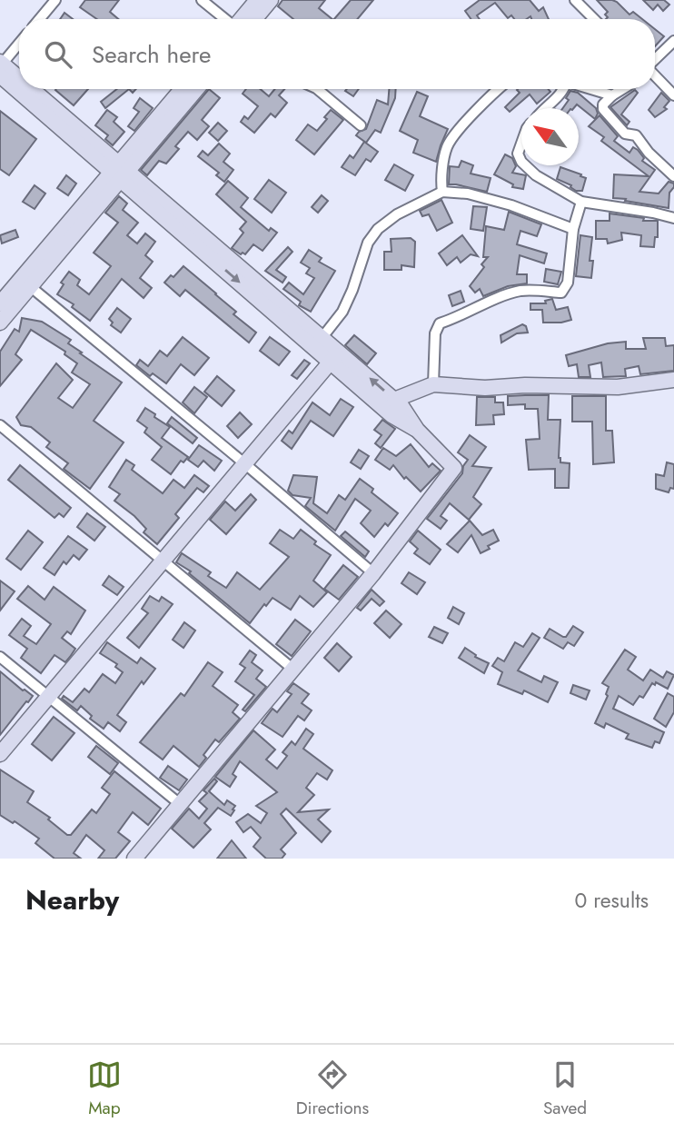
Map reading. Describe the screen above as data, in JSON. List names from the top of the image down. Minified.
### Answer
{"north":"top left","page":{"search":"Search here","heading":["Nearby","0 results"],"nav":["Map","Directions","Saved"]}}
